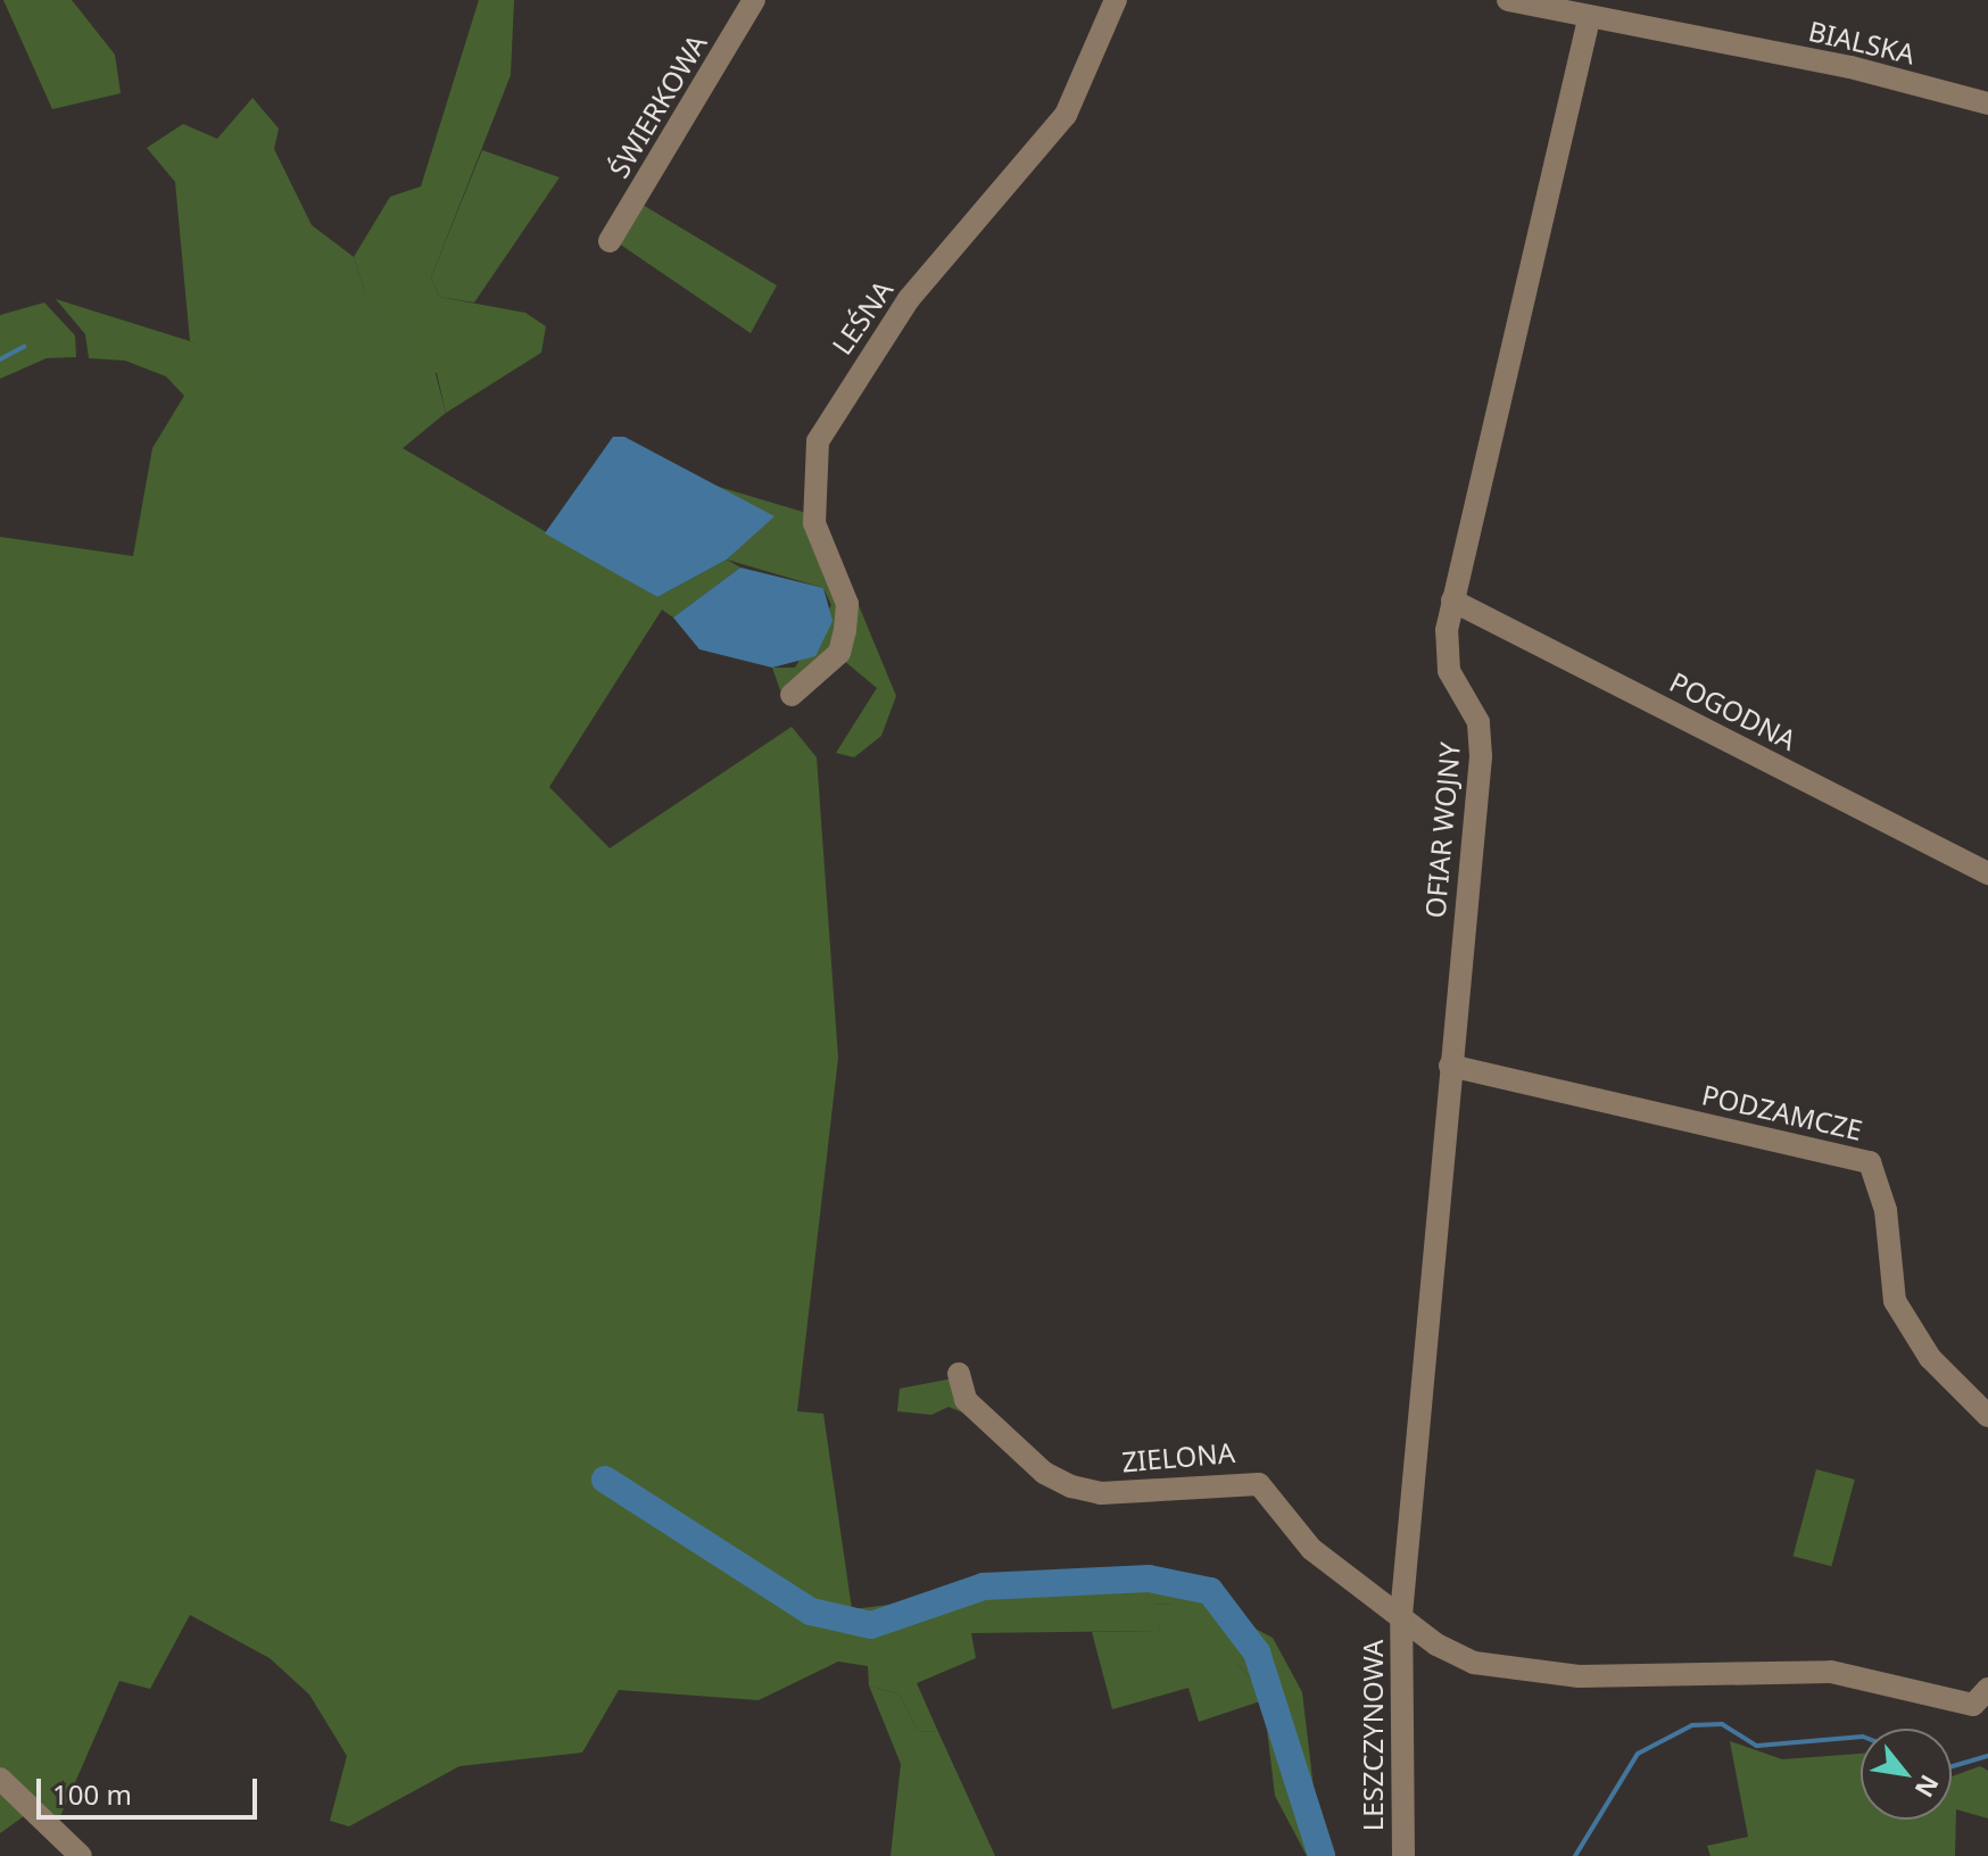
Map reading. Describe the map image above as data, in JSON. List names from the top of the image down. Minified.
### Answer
{"streets":{"street":["BIALSKA","ŚWIERKOWA","LEŚNA","POGODNA","OFIAR WOJNY","PODZAMCZE","ZIELONA","LESZCZYNOWA"]},"crossings":[["BIALSKA","OFIAR WOJNY"],["POGODNA","OFIAR WOJNY"],["OFIAR WOJNY","PODZAMCZE"],["OFIAR WOJNY","ZIELONA"],["OFIAR WOJNY","LESZCZYNOWA"],["ZIELONA","LESZCZYNOWA"]],"scale_bar":"100 m","north":"bottom right"}
